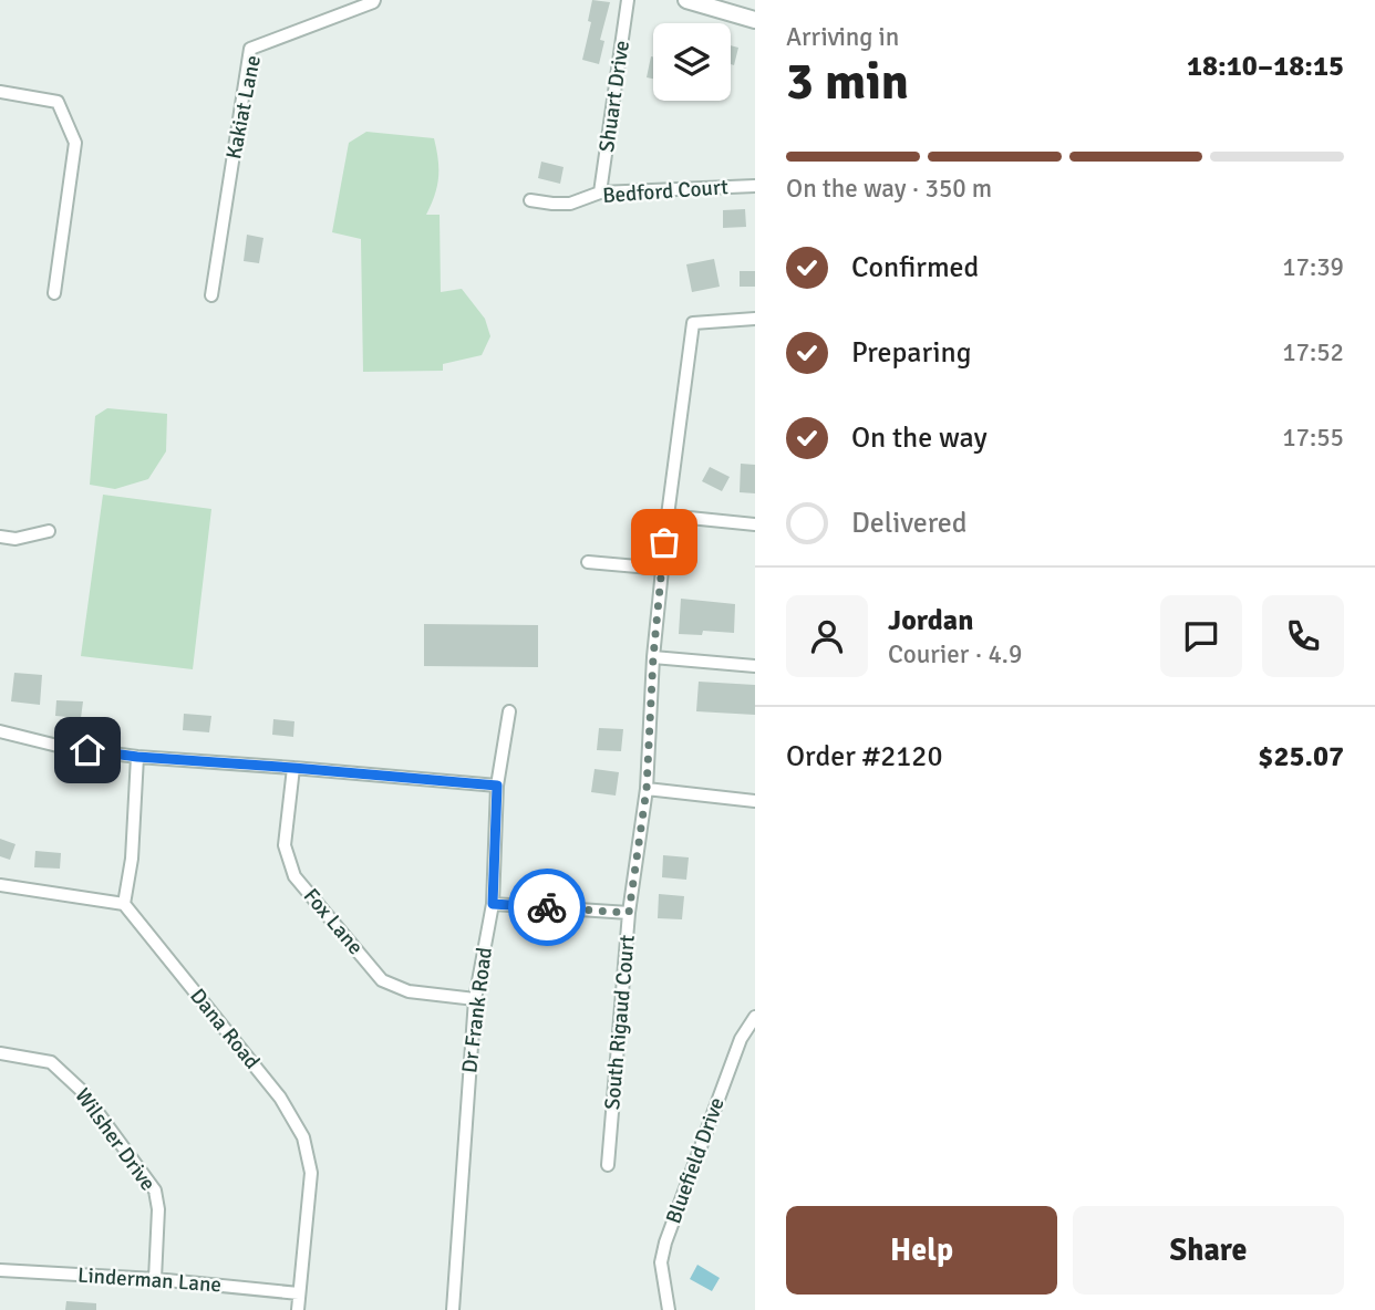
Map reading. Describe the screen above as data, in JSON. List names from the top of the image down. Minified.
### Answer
{"streets":{"street":["Shuart Drive","Kakiat Lane","Bedford Court","Fox Lane","Dr Frank Road","South Rigaud Court","Dana Road","Wilsher Drive","Bluefield Drive","Linderman Lane"]},"crossings":[["Shuart Drive","Bedford Court"],["Fox Lane","Dr Frank Road"],["Dana Road","Linderman Lane"],["Wilsher Drive","Linderman Lane"]],"page":{"heading":["3 min","Arriving in","18:10–18:15"],"panel":["Jordan","Courier · 4.9","Order #2120","$25.07"],"bar":"On the way · 350 m","list":[["Confirmed","17:39"],["Preparing","17:52"],["On the way","17:55"],"Delivered"],"buttons":["Help","Share"]}}
